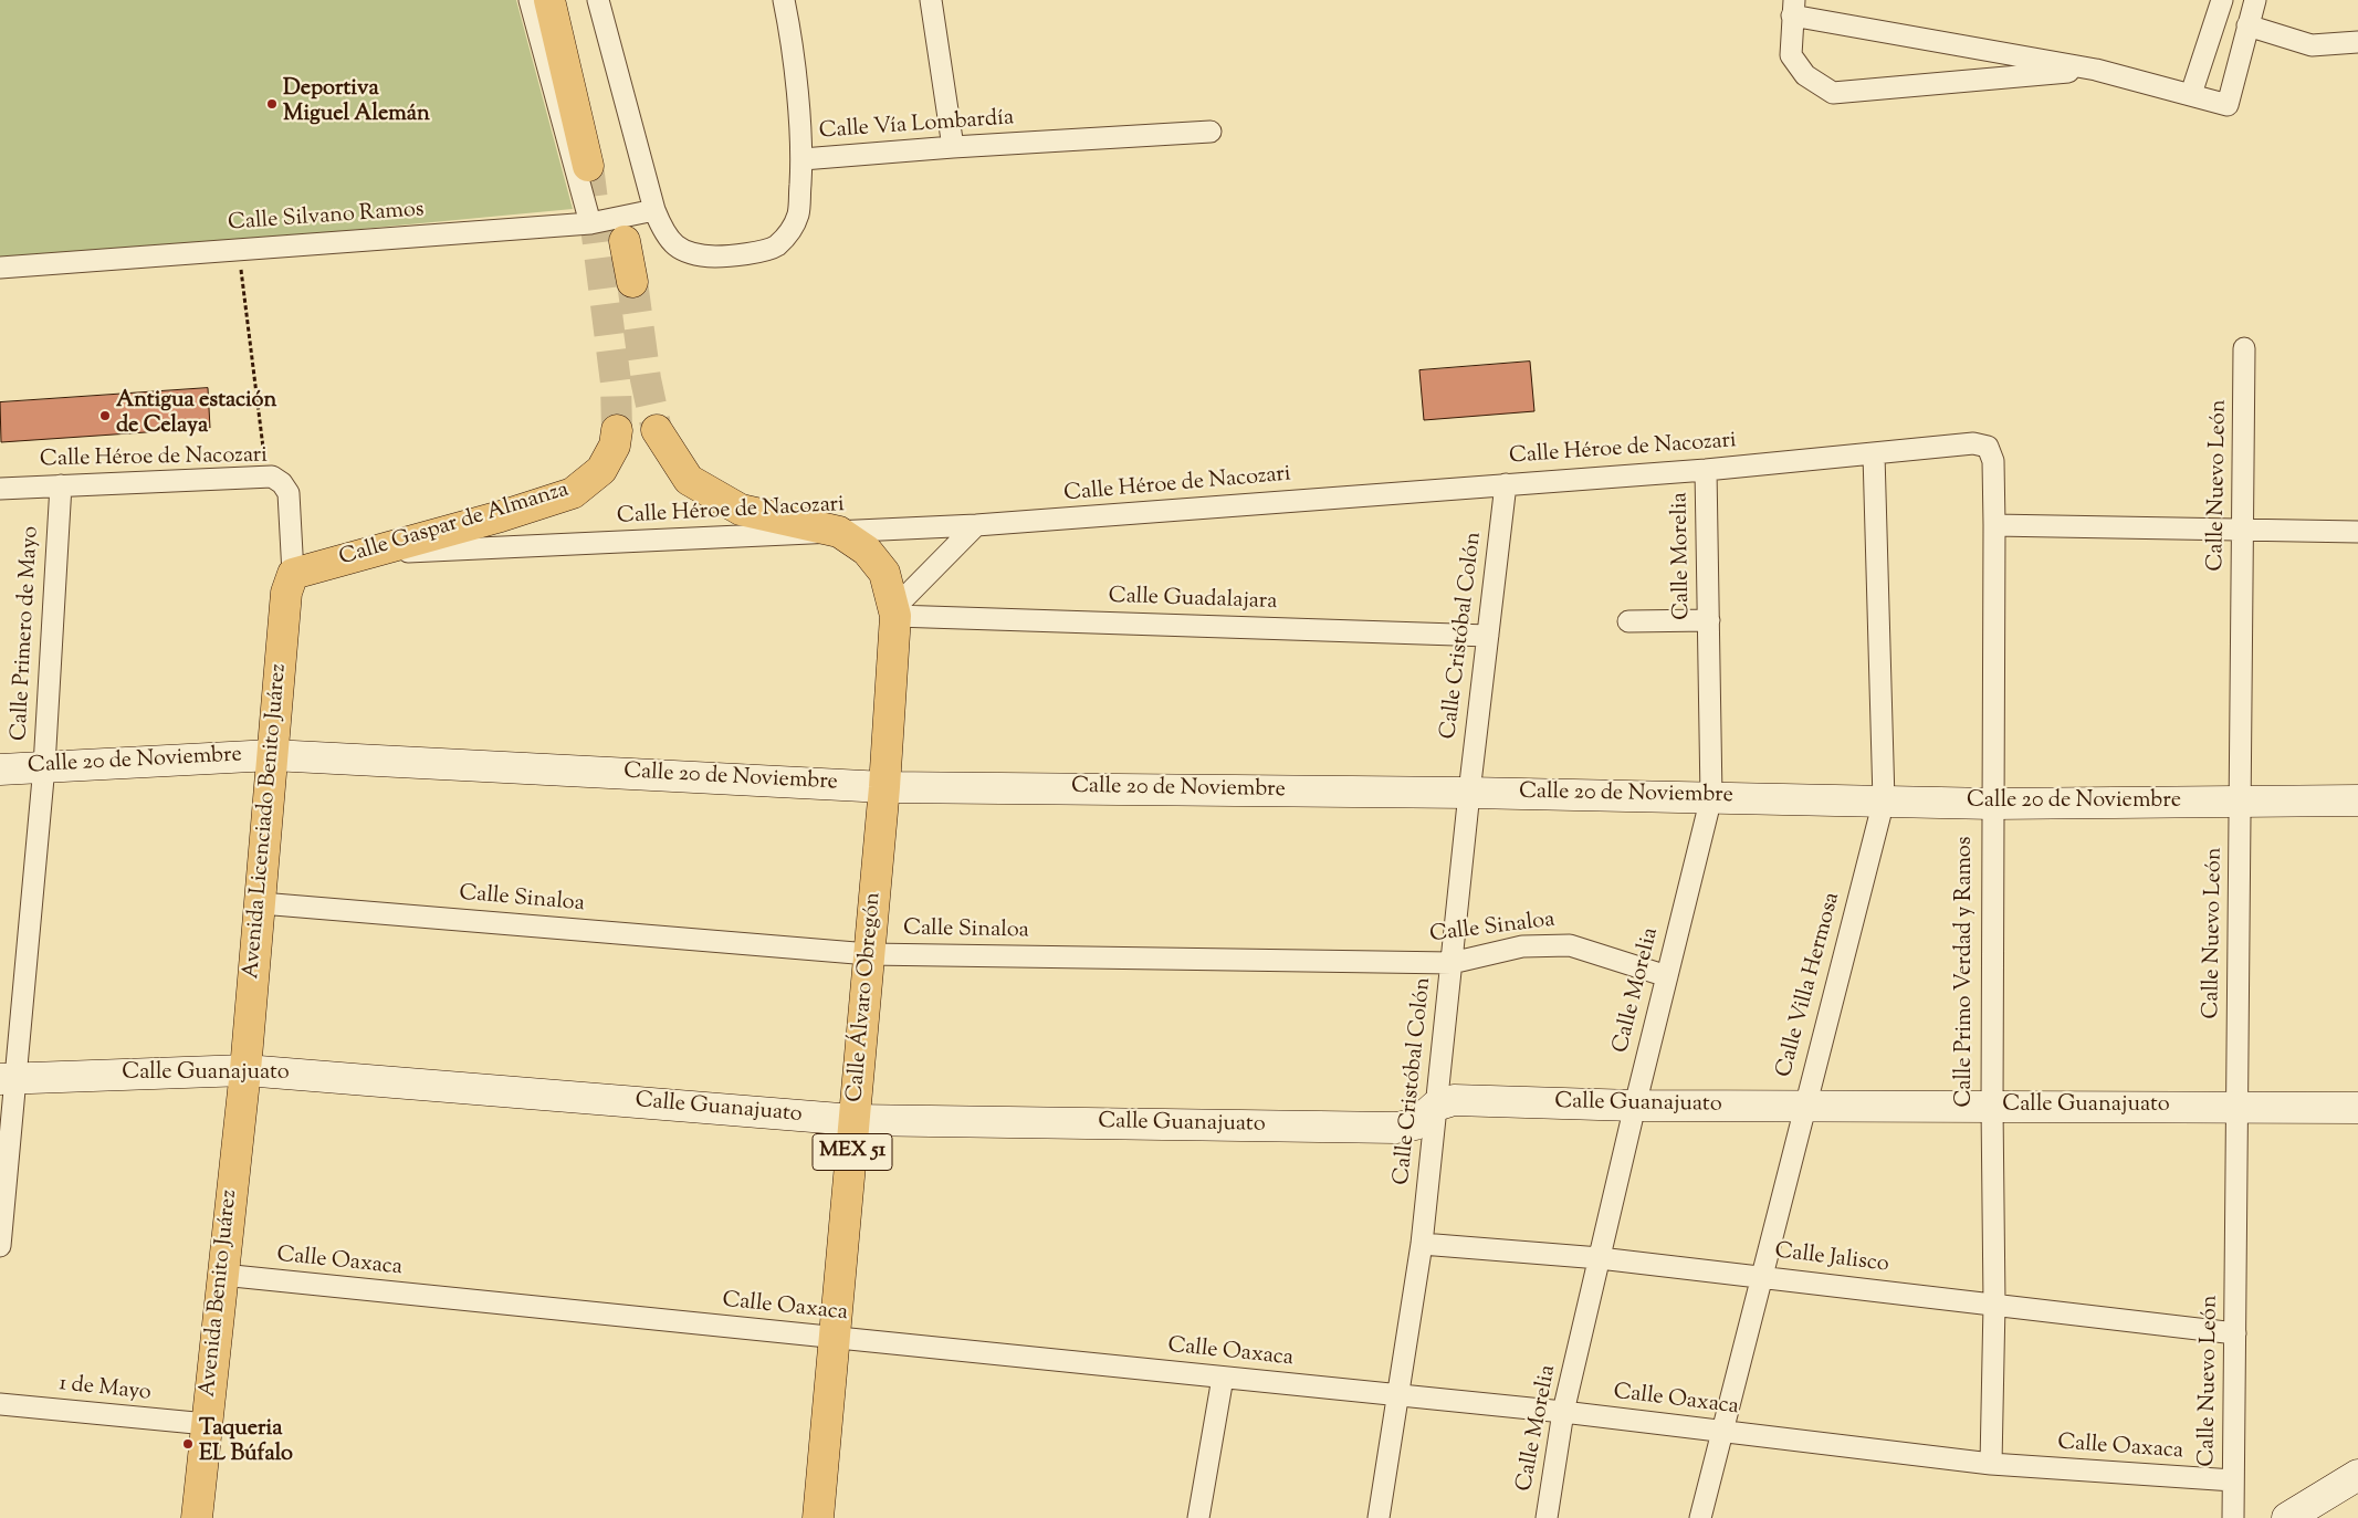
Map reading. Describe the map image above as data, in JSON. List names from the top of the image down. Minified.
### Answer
{"streets":{"main road":["Calle Gaspar de Almanza","Avenida Licenciado Benito Juárez","Calle Álvaro Obregón","MEX 51","Avenida Benito Juárez"],"street":["Calle Vía Lombardía","Calle Silvano Ramos","Calle Héroe de Nacozari","Calle Nuevo León","Calle Morelia","Calle Guadalajara","Calle Primero de Mayo","Calle Cristóbal Colón","Calle 20 de Noviembre","Calle Sinaloa","Calle Primo Verdad y Ramos","Calle Villa Hermosa","Calle Guanajuato","Calle Jalisco","Calle Oaxaca","1 de Mayo"]},"crossings":[["Calle Vía Lombardía","Calle Silvano Ramos"],["Calle Héroe de Nacozari","Calle Gaspar de Almanza"],["Calle Héroe de Nacozari","Calle Morelia"],["Calle Héroe de Nacozari","Calle Primero de Mayo"],["Calle Héroe de Nacozari","Calle Cristóbal Colón"],["Calle Héroe de Nacozari","Avenida Licenciado Benito Juárez"],["Calle Héroe de Nacozari","Calle Primo Verdad y Ramos"],["Calle Héroe de Nacozari","Calle Villa Hermosa"],["Calle Héroe de Nacozari","Calle Álvaro Obregón"],["Calle Nuevo León","Calle 20 de Noviembre"],["Calle Nuevo León","Calle Guanajuato"],["Calle Nuevo León","Calle Jalisco"],["Calle Nuevo León","Calle Oaxaca"],["Calle Gaspar de Almanza","Avenida Licenciado Benito Juárez"],["Calle Morelia","Calle 20 de Noviembre"],["Calle Morelia","Calle Sinaloa"],["Calle Morelia","Calle Guanajuato"],["Calle Morelia","Calle Jalisco"],["Calle Morelia","Calle Oaxaca"],["Calle Guadalajara","Calle Cristóbal Colón"],["Calle Guadalajara","Calle Álvaro Obregón"],["Calle Primero de Mayo","Calle 20 de Noviembre"],["Calle Primero de Mayo","Calle Guanajuato"],["Calle Cristóbal Colón","Calle 20 de Noviembre"],["Calle Cristóbal Colón","Calle Sinaloa"],["Calle Cristóbal Colón","Calle Guanajuato"],["Calle Cristóbal Colón","Calle Jalisco"],["Calle Cristóbal Colón","Calle Oaxaca"],["Calle 20 de Noviembre","Avenida Licenciado Benito Juárez"],["Calle 20 de Noviembre","Calle Primo Verdad y Ramos"],["Calle 20 de Noviembre","Calle Villa Hermosa"],["Calle 20 de Noviembre","Calle Álvaro Obregón"],["Avenida Licenciado Benito Juárez","Calle Sinaloa"],["Avenida Licenciado Benito Juárez","Calle Guanajuato"],["Avenida Licenciado Benito Juárez","Avenida Benito Juárez"],["Calle Sinaloa","Calle Álvaro Obregón"],["Calle Primo Verdad y Ramos","Calle Guanajuato"],["Calle Primo Verdad y Ramos","Calle Jalisco"],["Calle Primo Verdad y Ramos","Calle Oaxaca"],["Calle Villa Hermosa","Calle Guanajuato"],["Calle Villa Hermosa","Calle Jalisco"],["Calle Villa Hermosa","Calle Oaxaca"],["Calle Álvaro Obregón","Calle Guanajuato"],["Calle Álvaro Obregón","Calle Oaxaca"],["Calle Guanajuato","Avenida Benito Juárez"],["Calle Oaxaca","Avenida Benito Juárez"],["Avenida Benito Juárez","1 de Mayo"]],"places":["Deportiva Miguel Alemán","Antigua estación de Celaya","Taqueria EL Búfalo"]}
